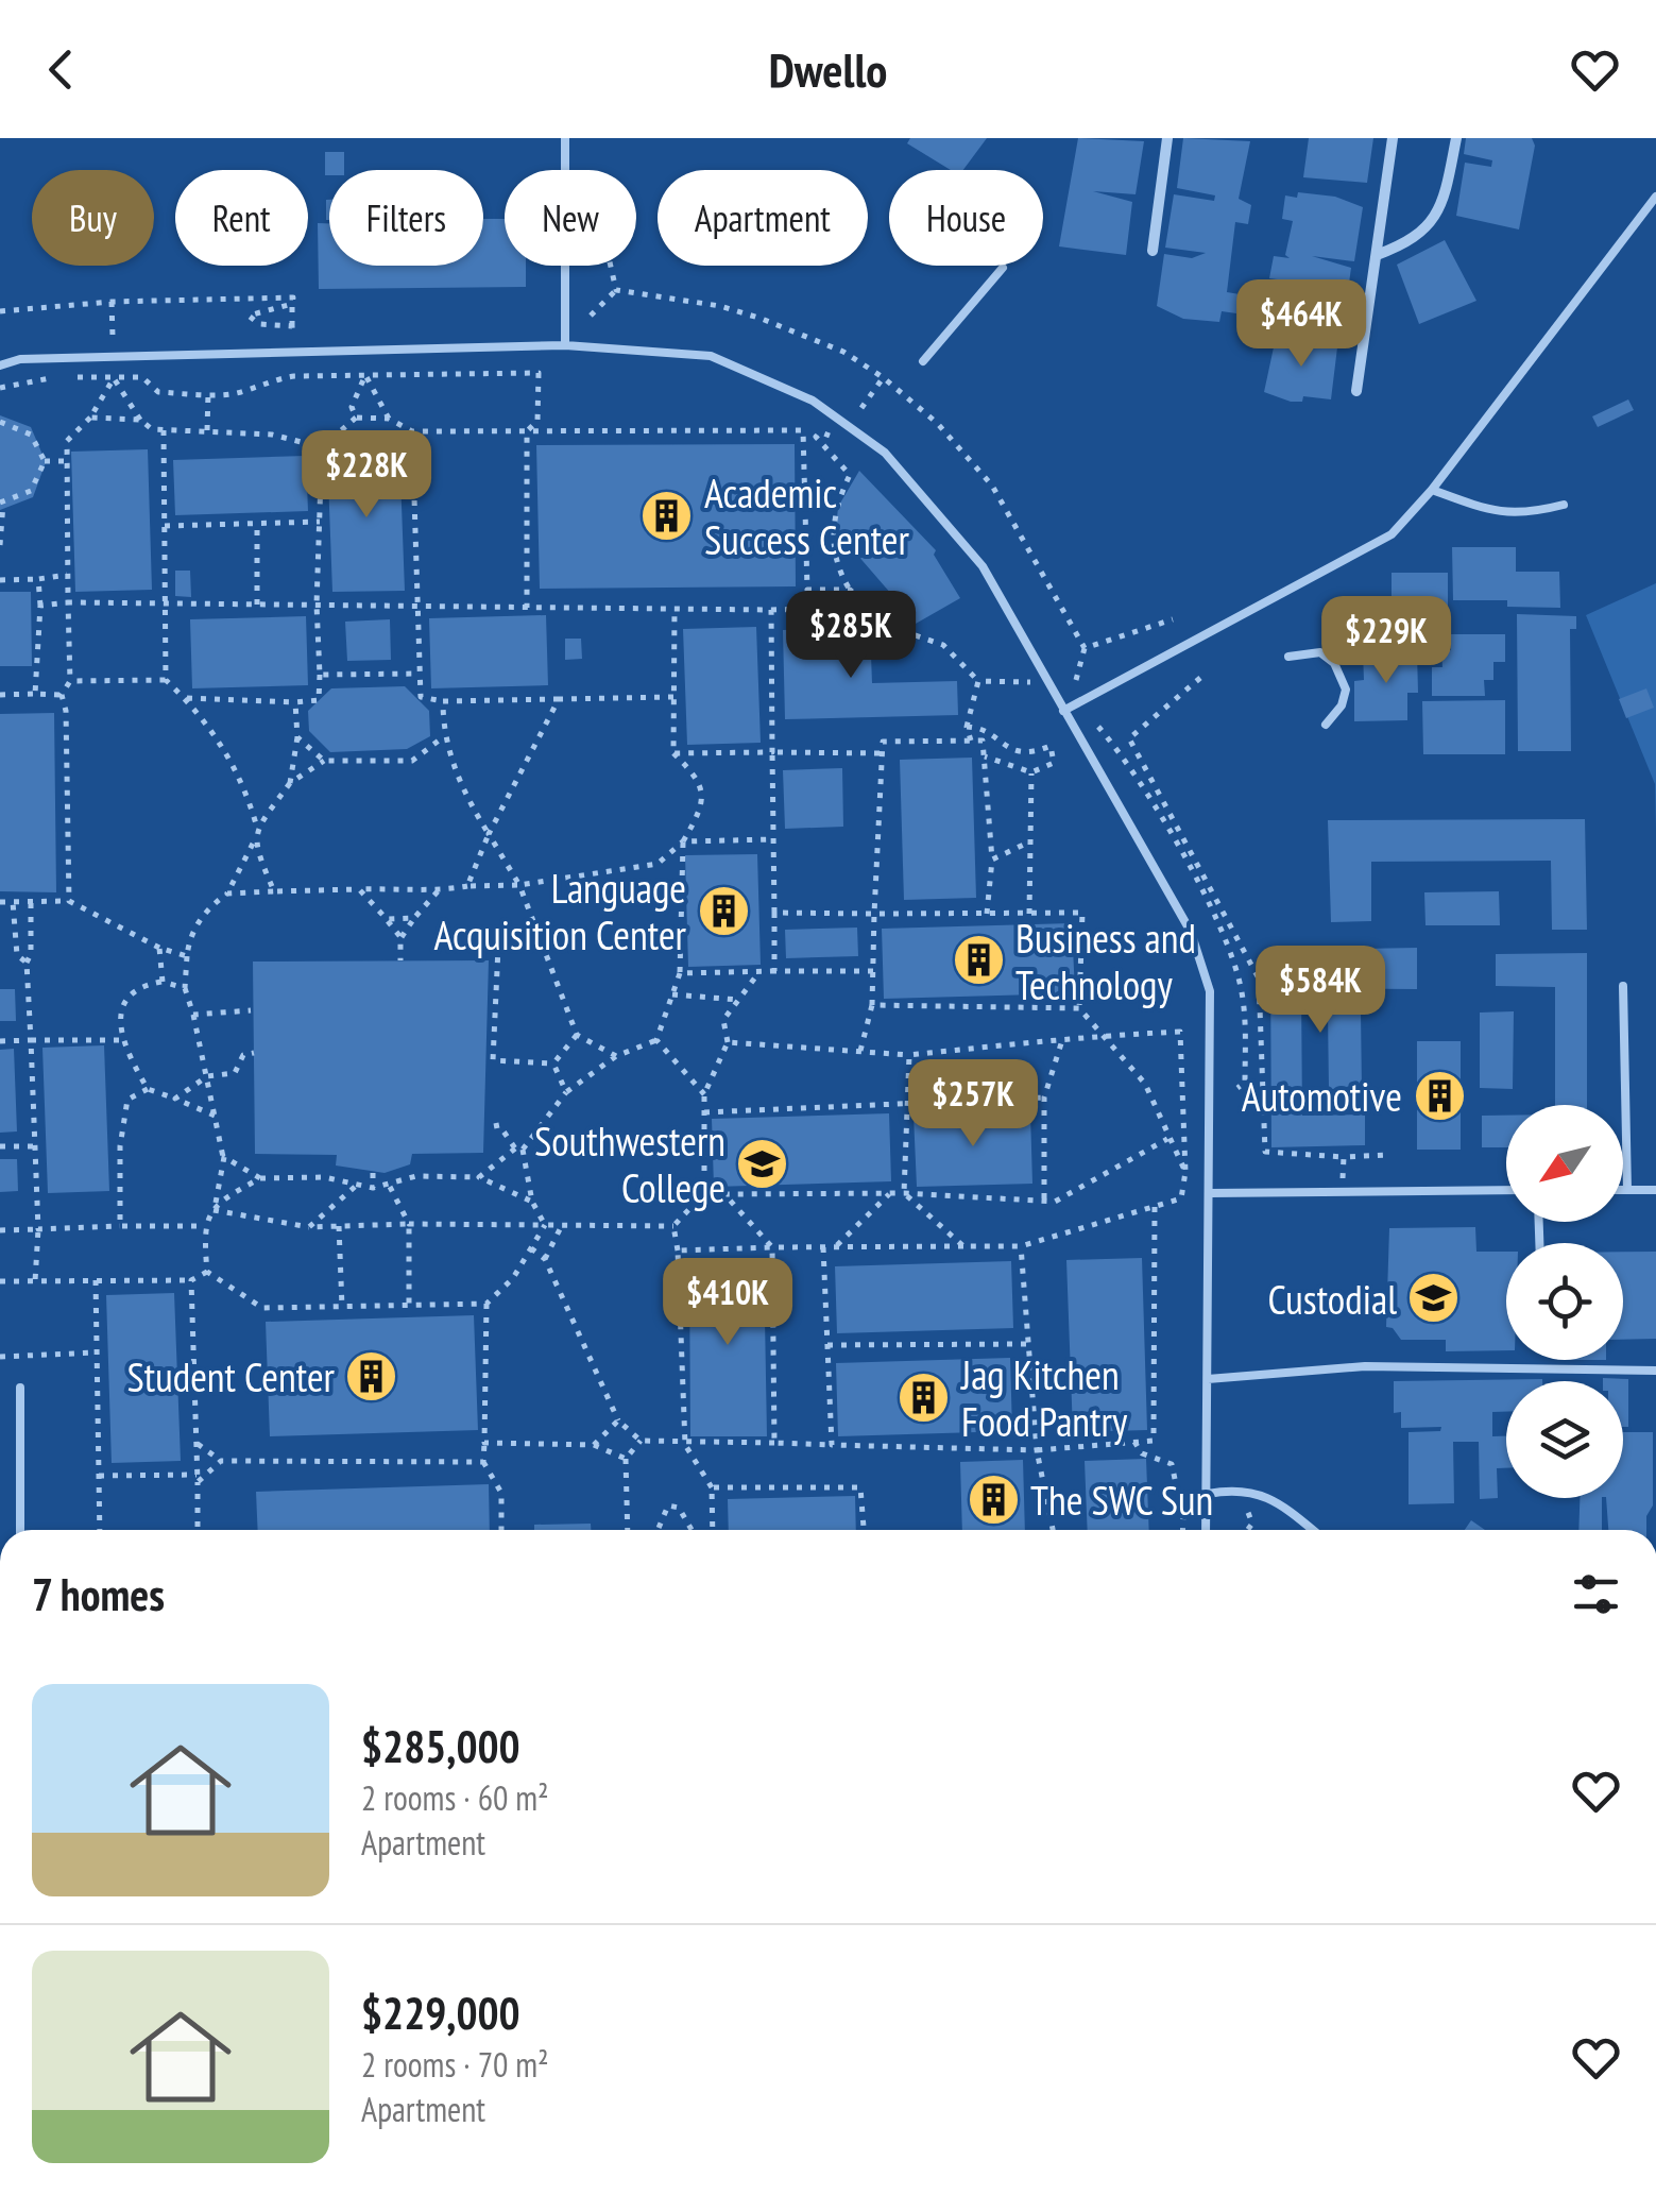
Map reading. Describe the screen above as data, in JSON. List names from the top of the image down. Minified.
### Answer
{"places":{"building":["Academic Success Center","Language Acquisition Center","Business and Technology","Automotive","Student Center","Jag Kitchen Food Pantry","The SWC Sun"],"school or university":["Southwestern College","Custodial"]},"north":"bottom left","page":{"header":"Dwello","chip":["Buy","Rent","Filters","New","Apartment","House"],"price":["$464K","$228K","$285K","$229K","$584K","$257K","$410K"],"heading":"7 homes","list":[{"name":"$285,000","note":"2 rooms · 60 m² · Apartment"},{"name":"$229,000","note":"2 rooms · 70 m² · Apartment"}]}}
